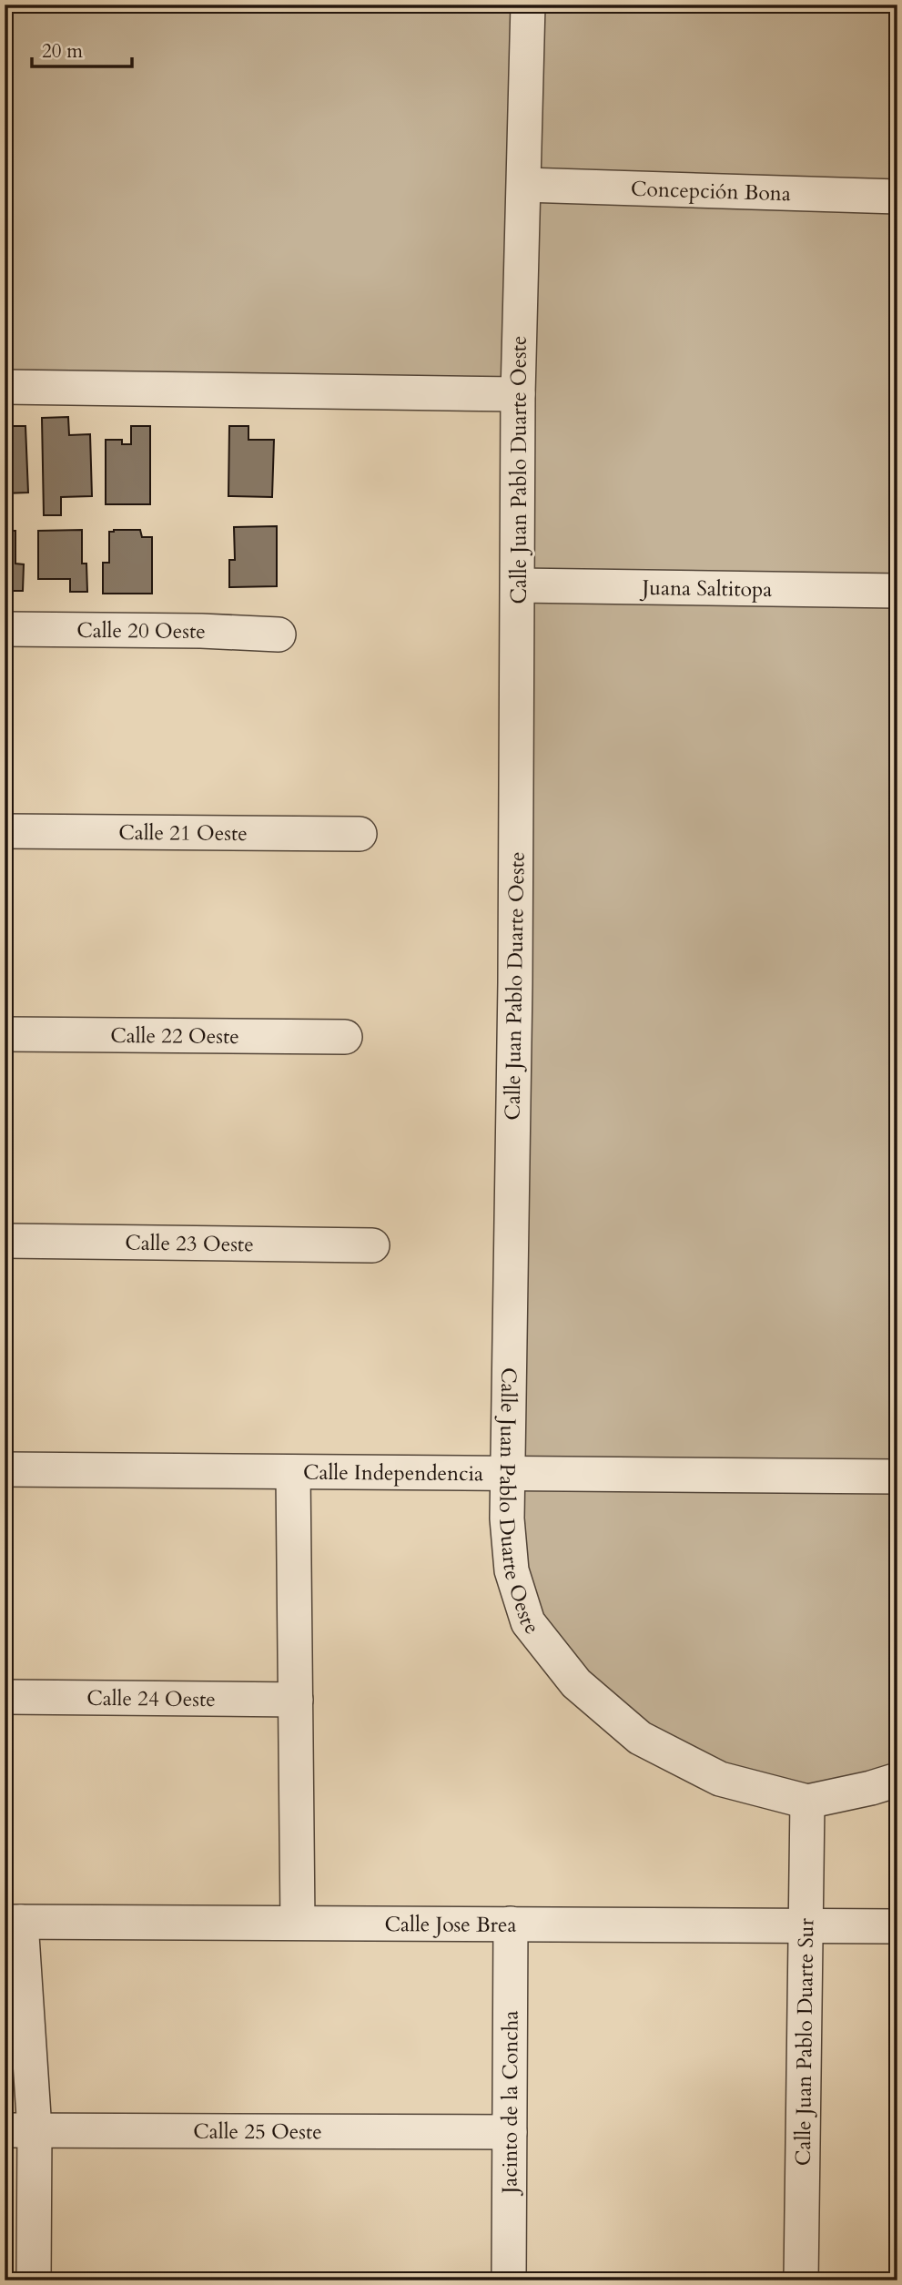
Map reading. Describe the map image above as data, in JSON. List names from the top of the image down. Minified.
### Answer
{"streets":{"street":["Concepción Bona","Calle Juan Pablo Duarte Oeste","Juana Saltitopa","Calle 20 Oeste","Calle 21 Oeste","Calle 22 Oeste","Calle 23 Oeste","Calle Independencia","Calle 24 Oeste","Calle Jose Brea","Calle Juan Pablo Duarte Sur","Jacinto de la Concha","Calle 25 Oeste"]},"crossings":[["Concepción Bona","Calle Juan Pablo Duarte Oeste"],["Calle Juan Pablo Duarte Oeste","Juana Saltitopa"],["Calle Juan Pablo Duarte Oeste","Calle Independencia"],["Calle Juan Pablo Duarte Oeste","Calle Juan Pablo Duarte Sur"],["Calle Jose Brea","Calle Juan Pablo Duarte Sur"],["Calle Jose Brea","Jacinto de la Concha"],["Jacinto de la Concha","Calle 25 Oeste"]],"scale_bar":"20 m"}
